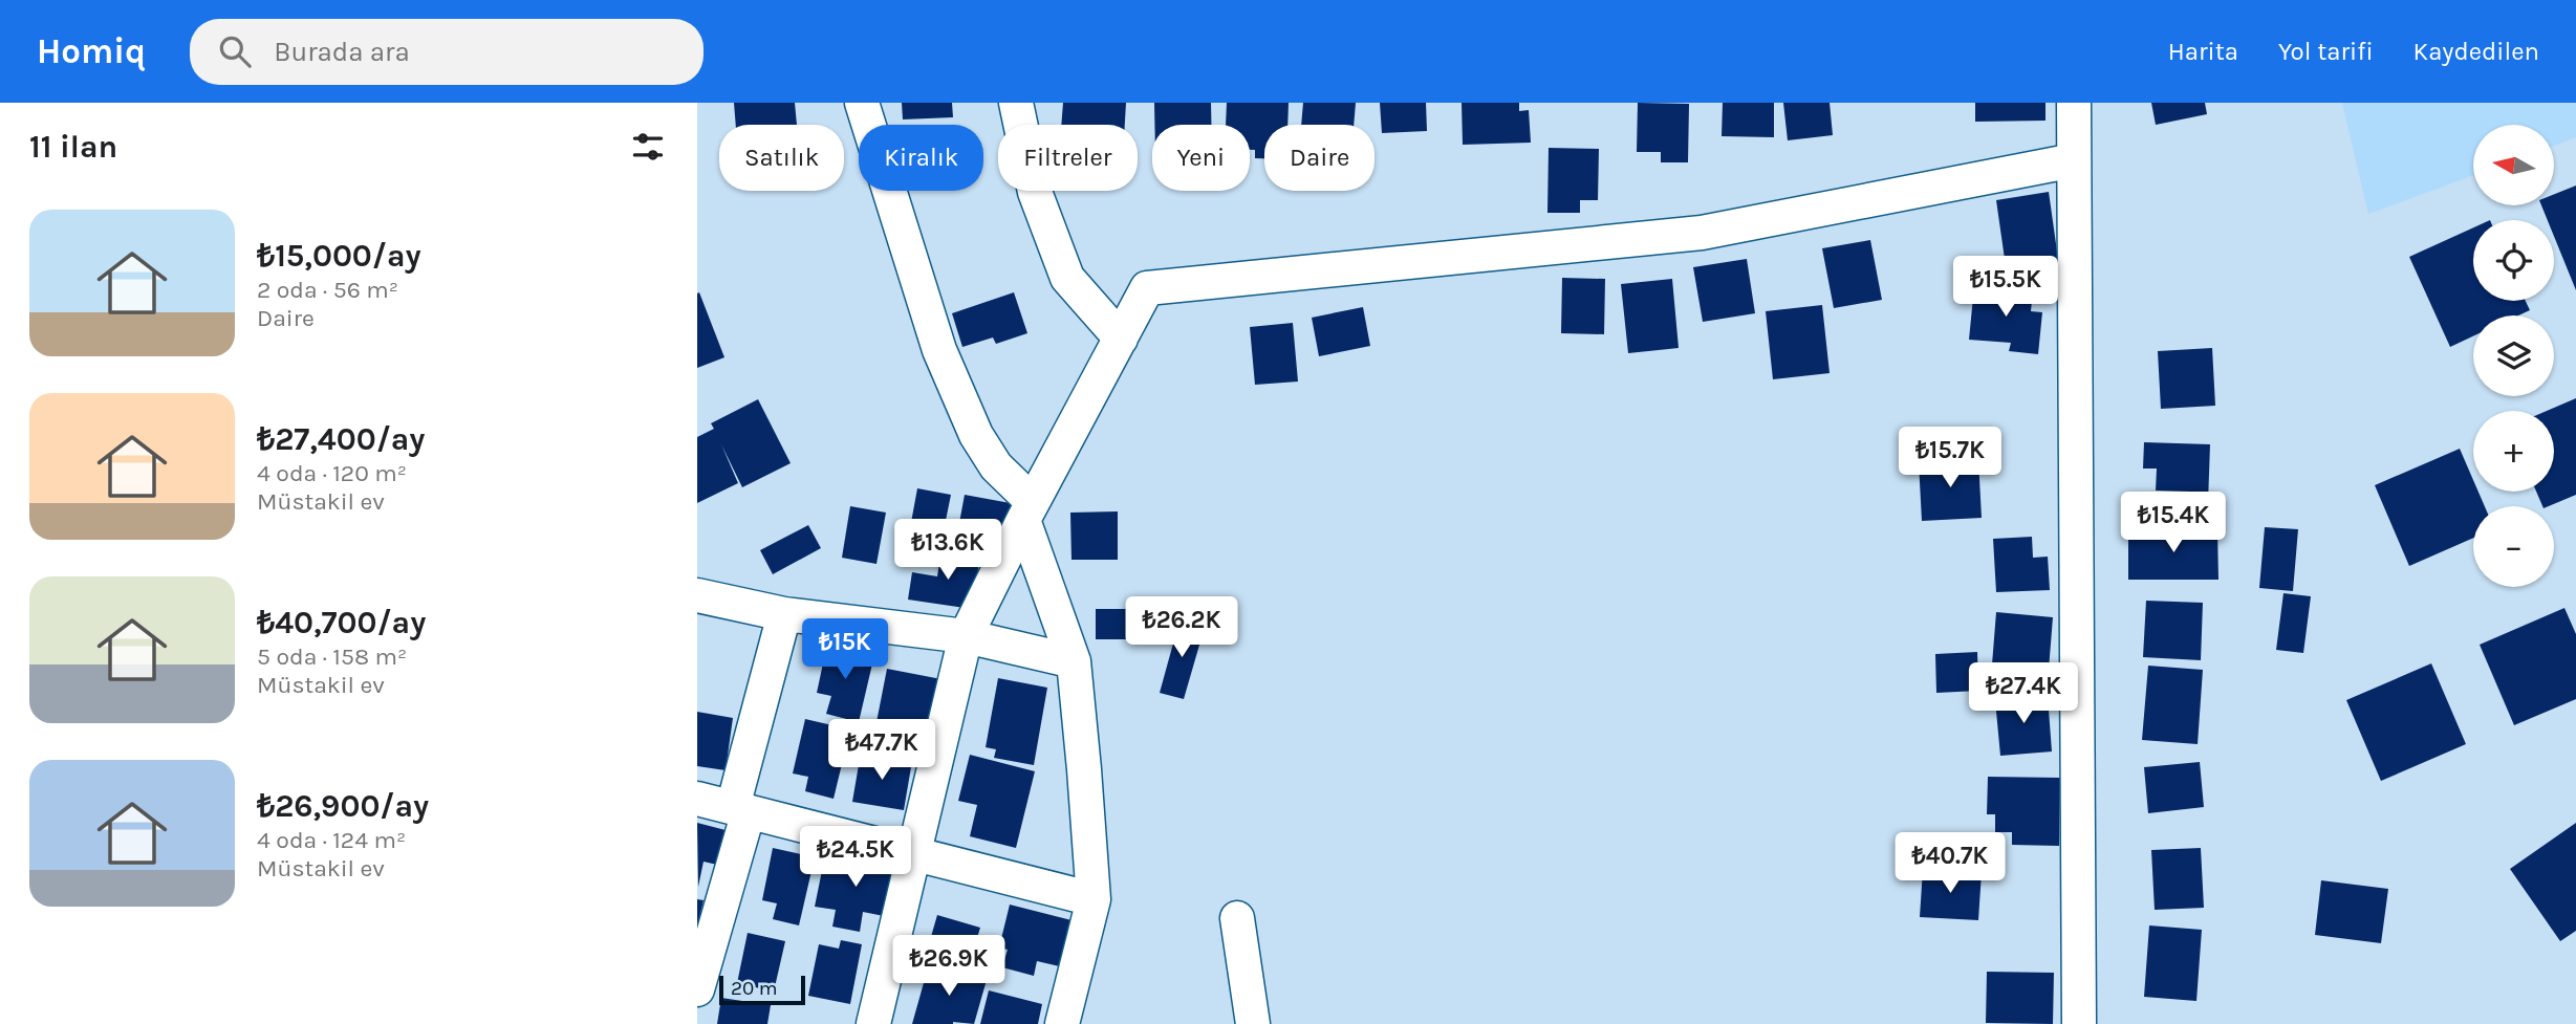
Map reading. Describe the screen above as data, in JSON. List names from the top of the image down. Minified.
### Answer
{"scale_bar":"20 m","north":"left","page":{"header":"Homiq","search":"Burada ara","nav":["Harita","Yol tarifi","Kaydedilen"],"heading":"11 ilan","map_buttons":["+","−"],"chip":["Satılık","Kiralık","Filtreler","Yeni","Daire"],"list":[{"name":"₺15,000/ay","note":"2 oda · 56 m² · Daire"},{"name":"₺27,400/ay","note":"4 oda · 120 m² · Müstakil ev"},{"name":"₺40,700/ay","note":"5 oda · 158 m² · Müstakil ev"},{"name":"₺26,900/ay","note":"4 oda · 124 m² · Müstakil ev"}],"price":["₺15.5K","₺15.7K","₺15.4K","₺13.6K","₺26.2K","₺15K","₺27.4K","₺47.7K","₺24.5K","₺40.7K","₺26.9K"],"scale":"20 m"}}
